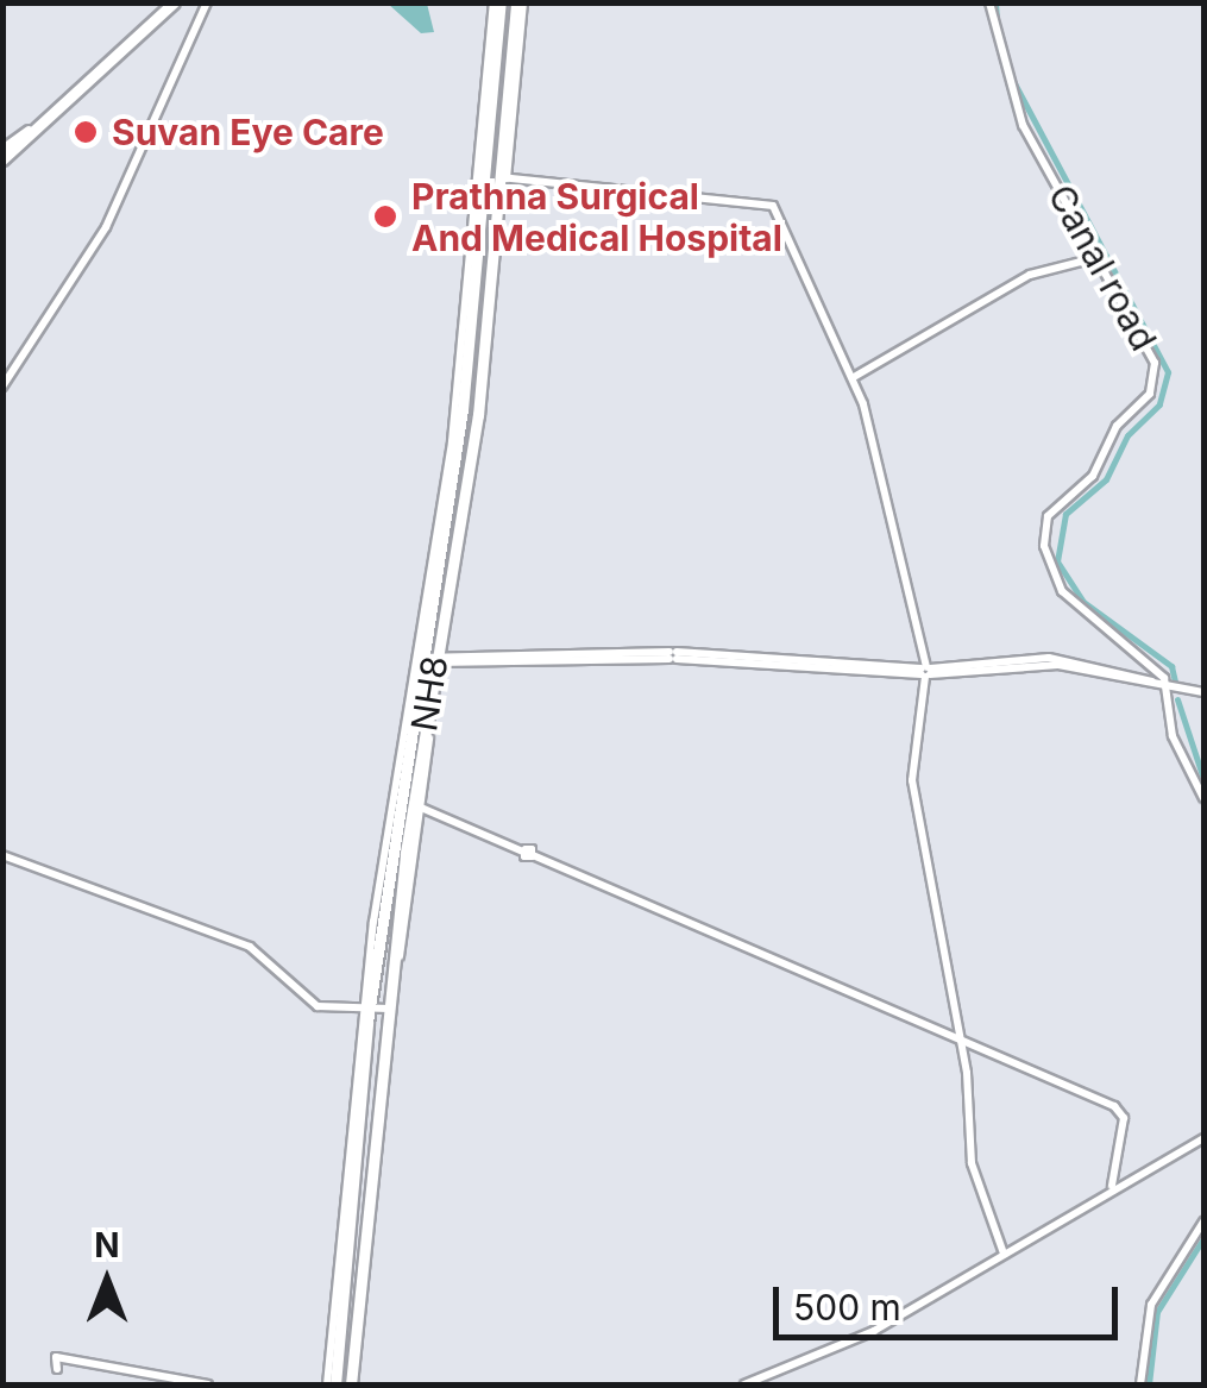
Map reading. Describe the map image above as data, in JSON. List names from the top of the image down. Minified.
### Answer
{"streets":{"main road":["NH8"],"street":["Canal road"]},"places":["Suvan Eye Care","Prathna Surgical And Medical Hospital"],"scale_bar":"500 m","north":"top"}
